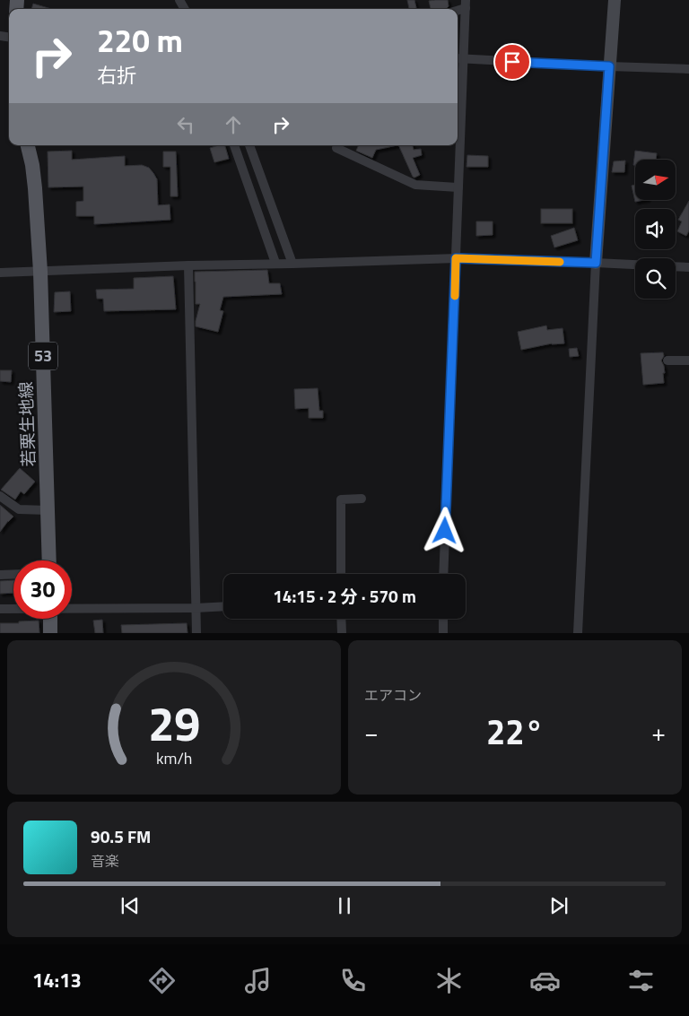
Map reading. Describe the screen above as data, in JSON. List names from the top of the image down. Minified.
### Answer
{"streets":{"main road":["53","若栗生地線"]},"north":"right","page":{"turn":["220 m","右折"],"limit":"30","trip":"14:15 · 2 分 · 570 m","tile":"エアコン","heat":["−","22°","+"],"song":["90.5 FM","音楽"],"tabs":"14:13","gauge":["29","km/h"]}}
